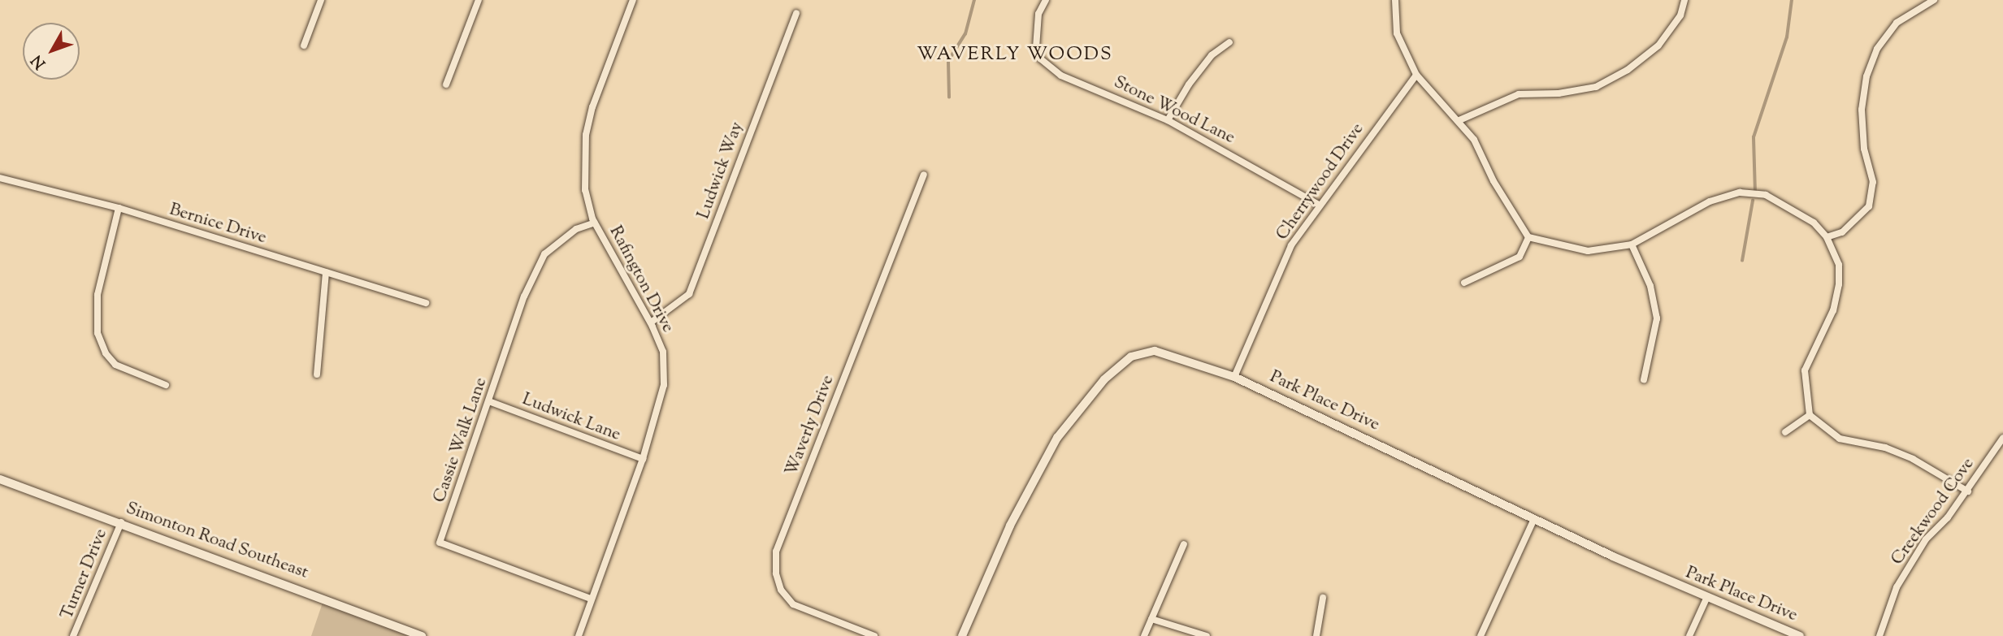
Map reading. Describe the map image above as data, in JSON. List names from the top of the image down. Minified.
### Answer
{"streets":{"street":["Stone Wood Lane","Ludwick Way","Cherrywood Drive","Bernice Drive","Rafington Drive","Park Place Drive","Ludwick Lane","Waverly Drive","Cassie Walk Lane","Creekwood Cove","Simonton Road Southeast","Turner Drive"]},"crossings":[["Stone Wood Lane","Cherrywood Drive"],["Ludwick Way","Rafington Drive"],["Cherrywood Drive","Park Place Drive"],["Rafington Drive","Ludwick Lane"],["Rafington Drive","Cassie Walk Lane"],["Ludwick Lane","Cassie Walk Lane"],["Simonton Road Southeast","Turner Drive"]],"districts":["WAVERLY WOODS"],"north":"bottom left"}
